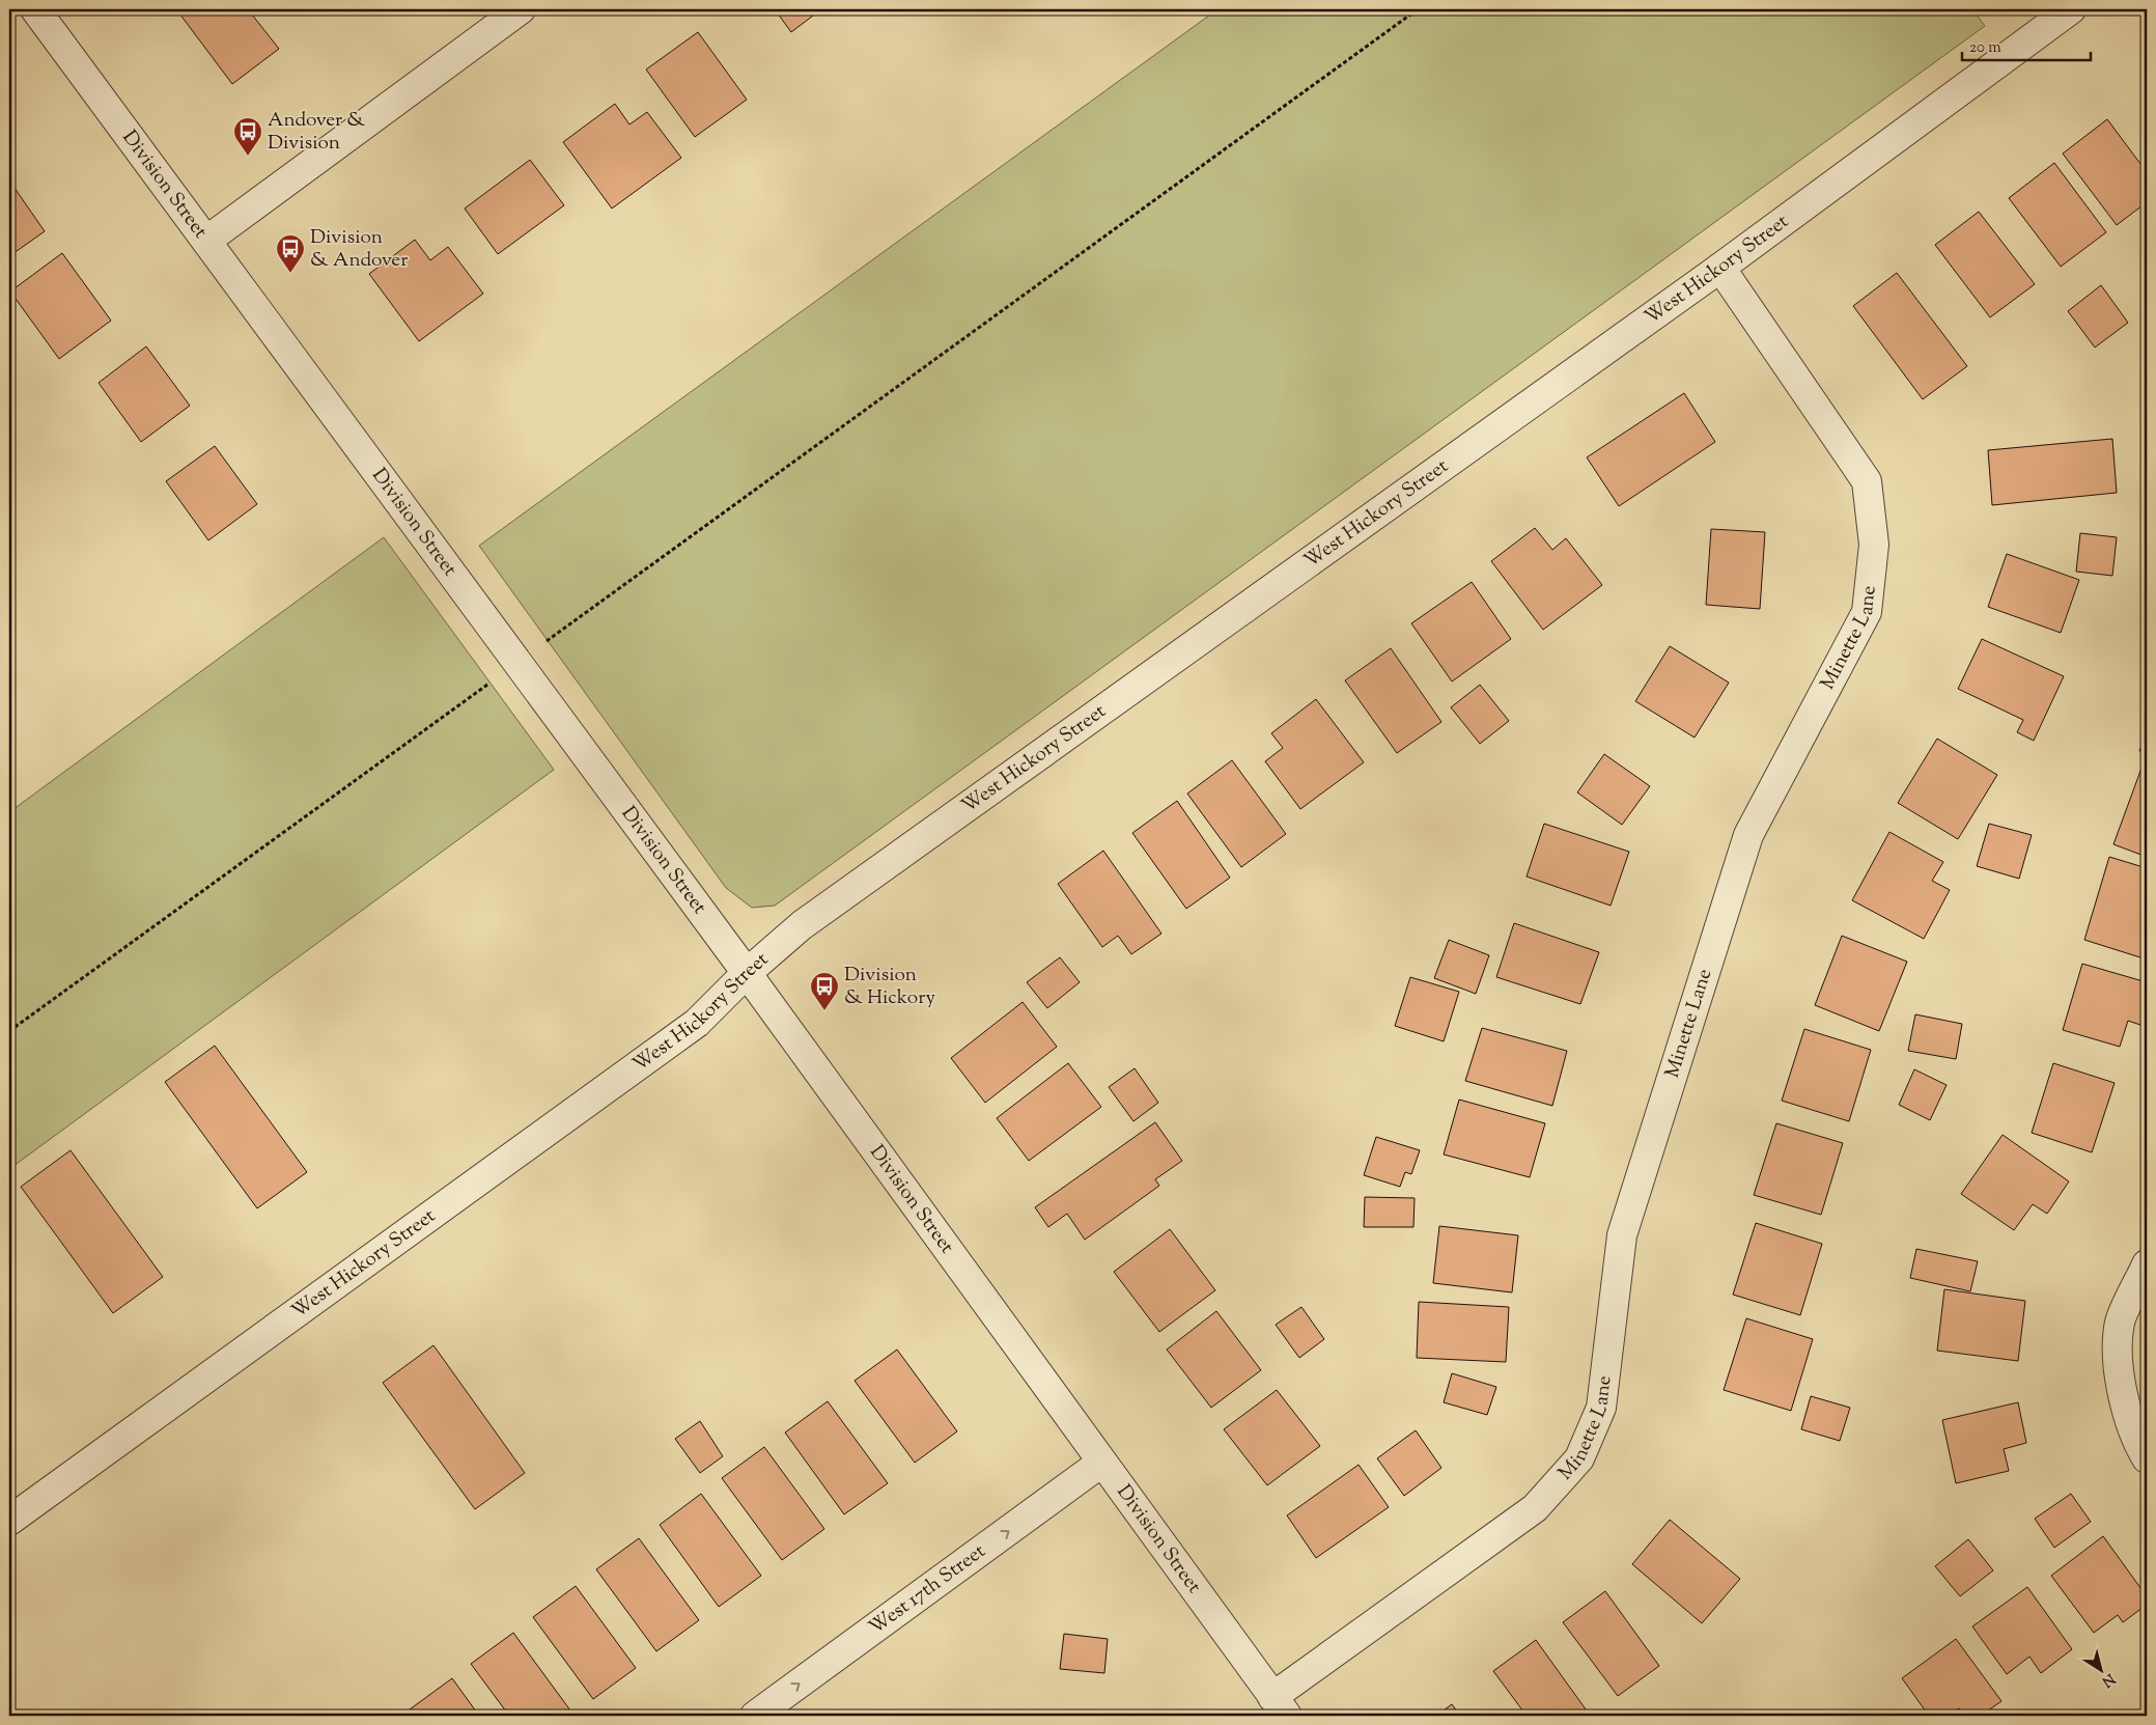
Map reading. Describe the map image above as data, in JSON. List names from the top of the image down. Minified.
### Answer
{"streets":{"street":["Division Street","West Hickory Street","Minette Lane","West 17th Street"]},"crossings":[["Division Street","West Hickory Street"],["Division Street","Minette Lane"],["Division Street","West 17th Street"],["West Hickory Street","Minette Lane"]],"one_way":["West 17th Street"],"places":{"bus stop":["Andover & Division","Division & Andover","Division & Hickory"]},"scale_bar":"20 m","north":"bottom right"}
